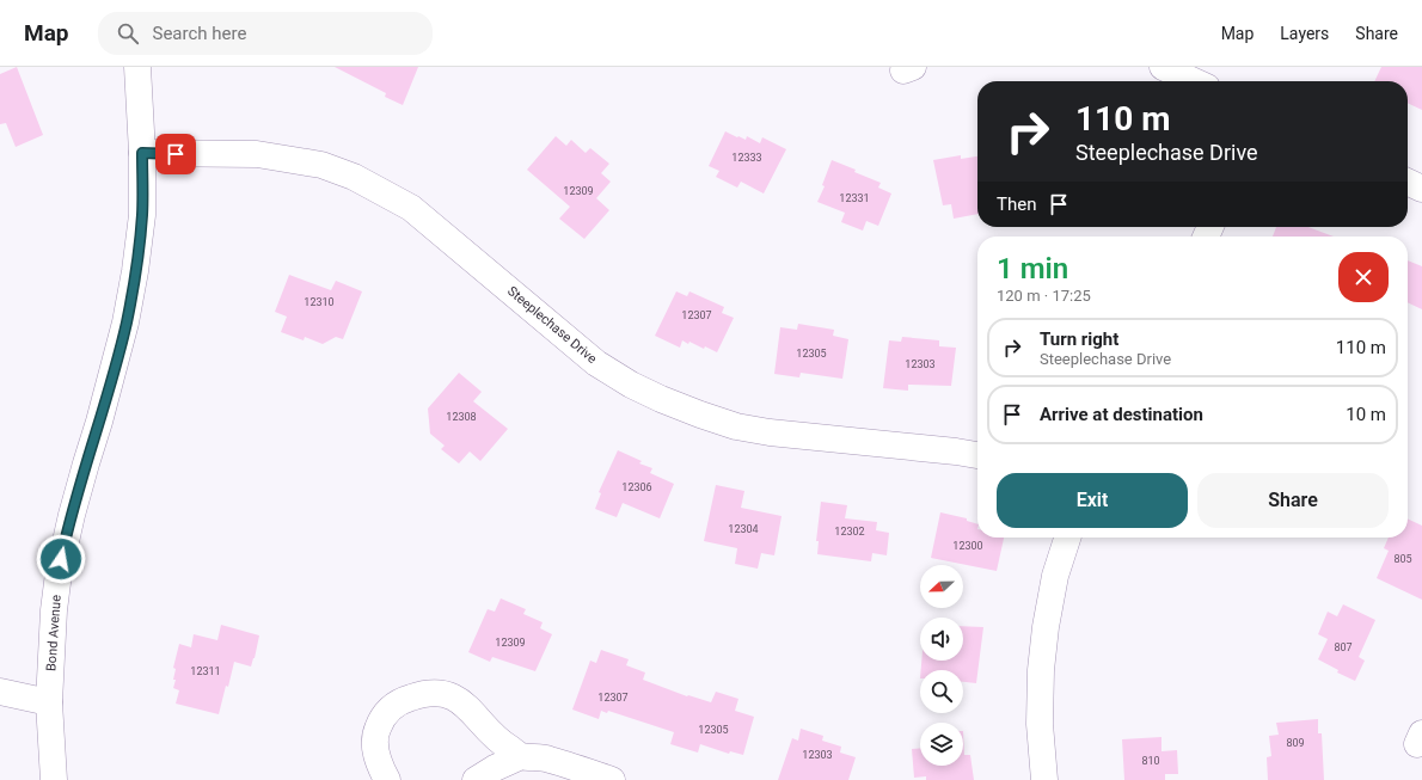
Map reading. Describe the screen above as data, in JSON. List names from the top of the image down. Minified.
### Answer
{"streets":{"street":["Steeplechase Drive","Bond Avenue"]},"crossings":[["Steeplechase Drive","Bond Avenue"]],"house_numbers":["12333","12309","12331","12310","12307","12305","12303","12308","12306","12304","12302","12300","805","12309","807","12311","12307","12305","809","12303","810"],"north":"left","page":{"header":"Map","search":"Search here","nav":["Map","Layers","Share"],"turn":["110 m","Steeplechase Drive"],"then":"Then","heading":["1 min","120 m · 17:25"],"list":[{"name":"Turn right","note":"Steeplechase Drive","value":"110 m"},{"name":"Arrive at destination","value":"10 m"}],"buttons":["Exit","Share"]}}
